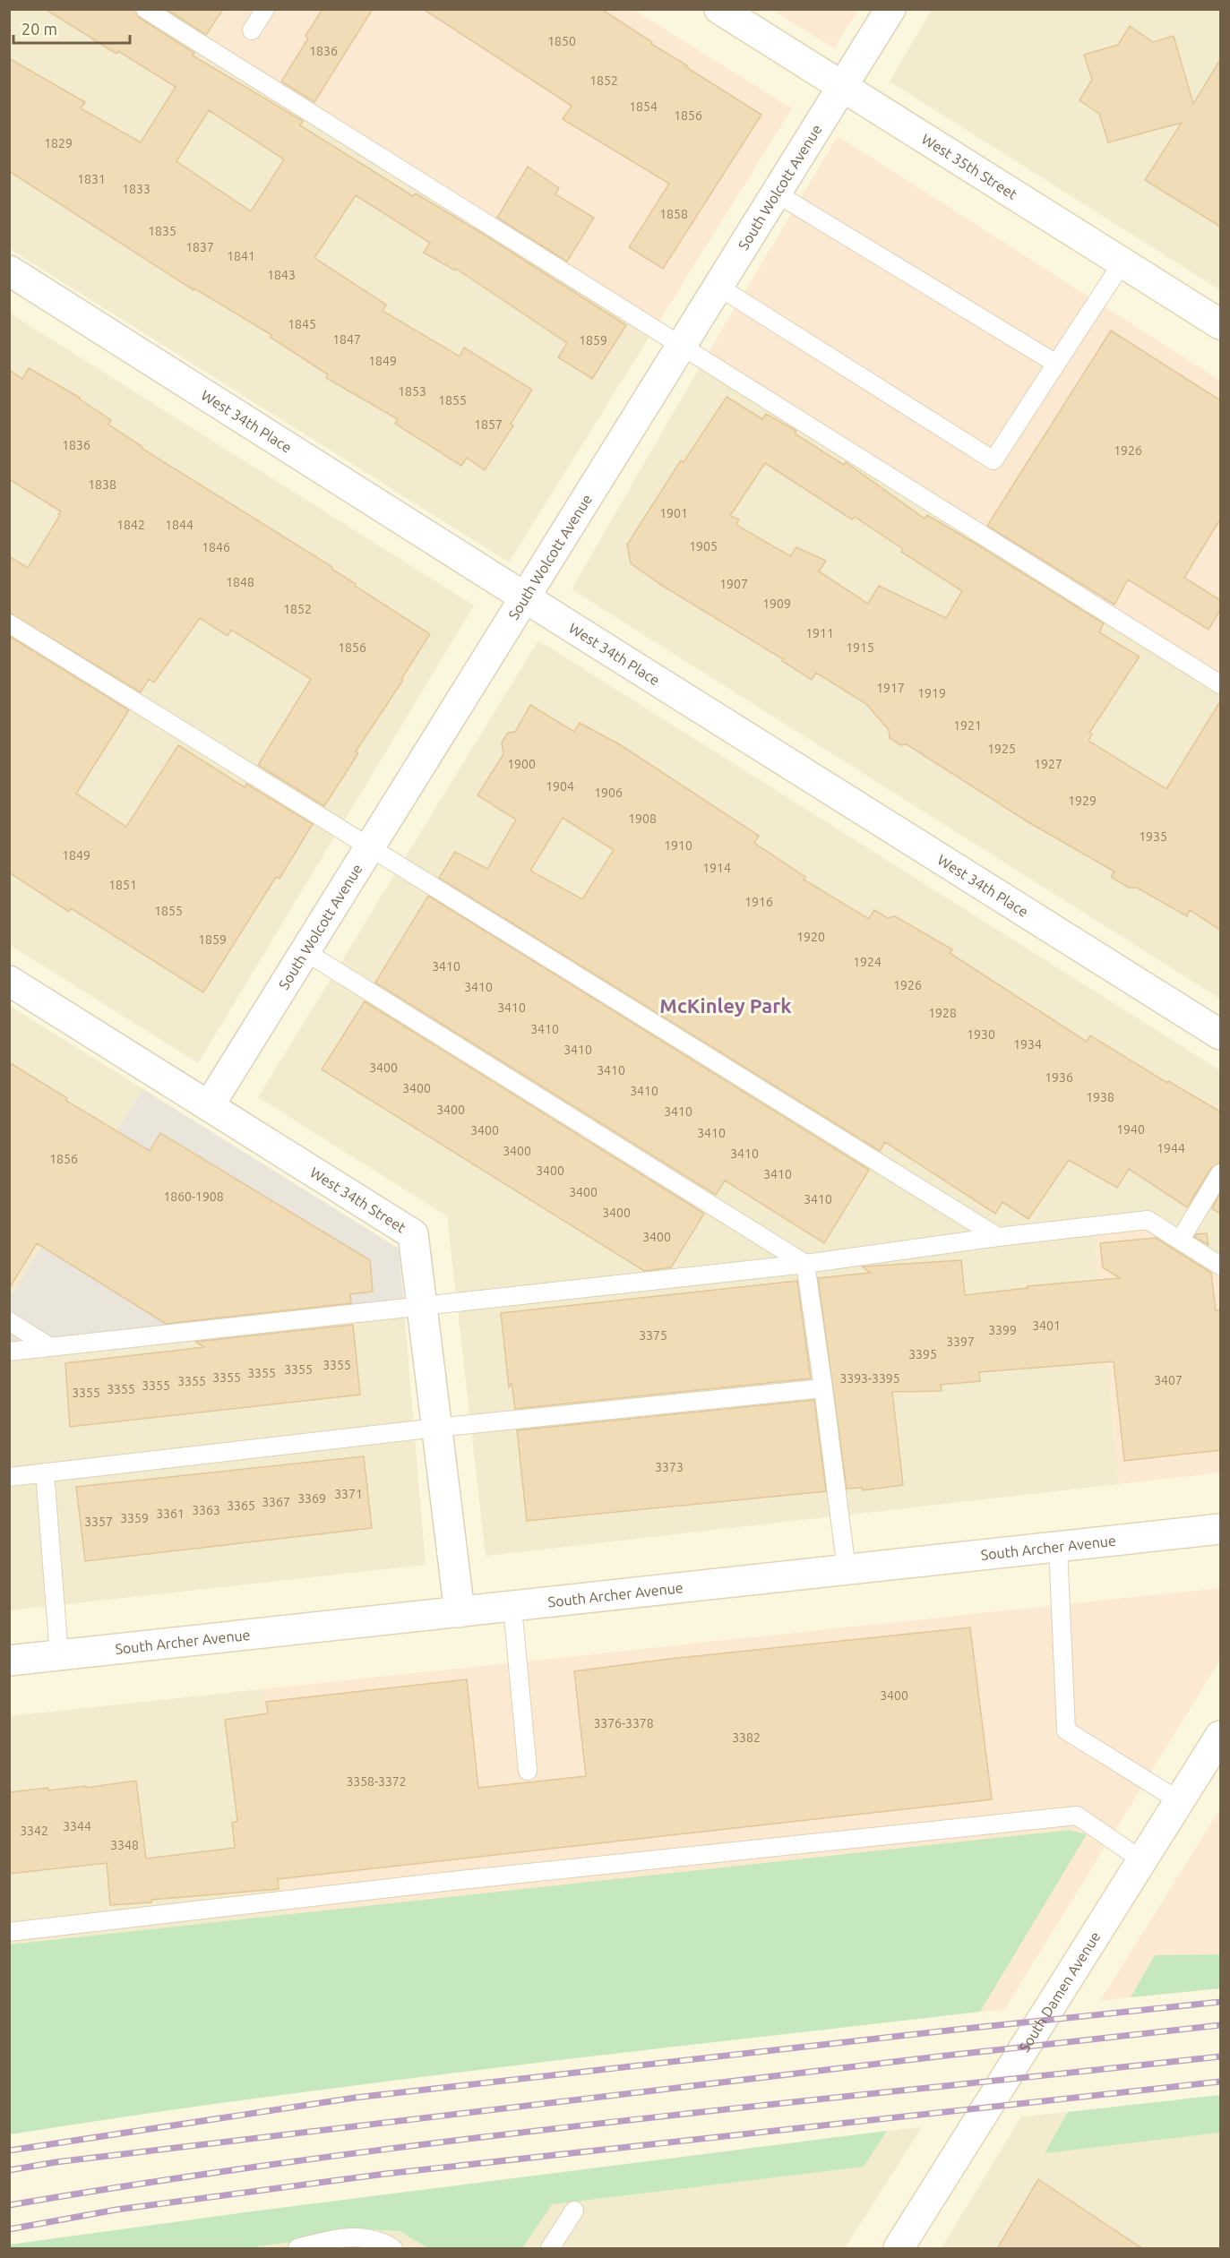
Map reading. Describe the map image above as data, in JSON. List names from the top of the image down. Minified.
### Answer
{"streets":{"street":["West 35th Street","South Wolcott Avenue","West 34th Place","West 34th Street","South Archer Avenue","South Damen Avenue"]},"crossings":[["West 35th Street","South Wolcott Avenue"],["South Wolcott Avenue","West 34th Place"],["South Wolcott Avenue","West 34th Street"],["West 34th Street","South Archer Avenue"]],"districts":["McKinley Park"],"house_numbers":["1850","1836","1852","1854","1856","1829","1831","1833","1858","1835","1837","1841","1843","1845","1847","1859","1849","1853","1855","1857","1836","1926","1838","1901","1842","1844","1905","1846","1848","1907","1909","1852","1911","1856","1915","1917","1919","1921","1925","1900","1927","1904","1906","1929","1908","1935","1910","1849","1914","1851","1916","1855","1920","1859","1924","3410","1926","3410","3410","1928","3410","1930","1934","3410","3400","3410","1936","3400","3410","1938","3400","3410","1940","3400","3410","1944","3400","3410","1856","3400","3410","3400","1860-1908","3410","3400","3400","3401","3399","3375","3397","3395","3355","3355","3355","3355","3393-3395","3407","3355","3355","3355","3355","3373","3371","3369","3367","3365","3363","3361","3359","3357","3400","3376-3378","3382","3358-3372","3344","3342","3348"],"scale_bar":"20 m"}
